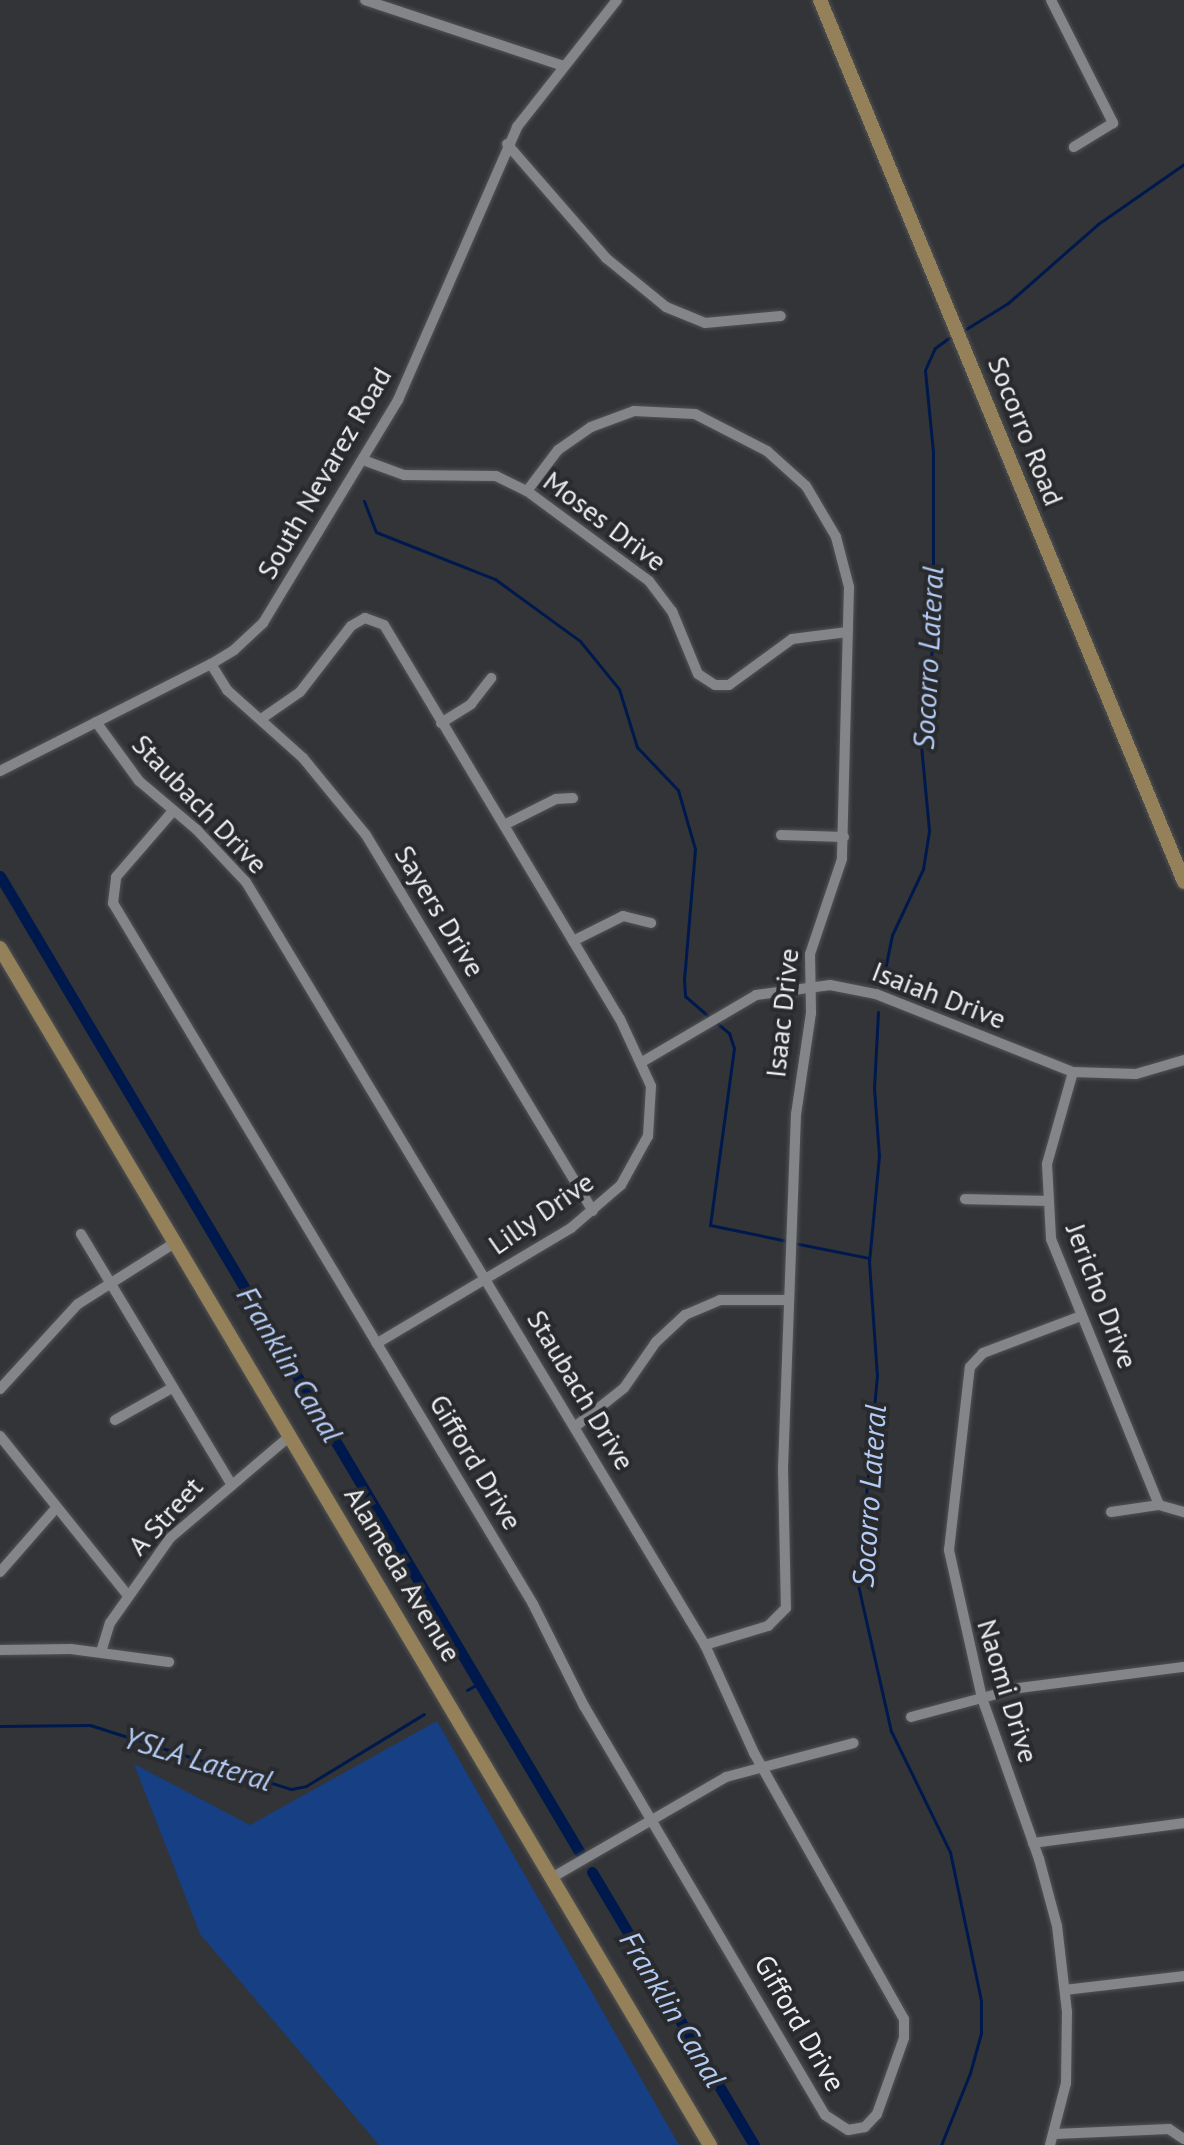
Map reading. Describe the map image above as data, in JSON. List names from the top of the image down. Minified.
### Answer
{"streets":{"main road":["Socorro Road","Alameda Avenue"],"street":["South Nevarez Road","Moses Drive","Staubach Drive","Sayers Drive","Isaiah Drive","Isaac Drive","Lilly Drive","Jericho Drive","Gifford Drive","A Street","Naomi Drive"]},"crossings":[["South Nevarez Road","Moses Drive"],["South Nevarez Road","Staubach Drive"],["South Nevarez Road","Sayers Drive"],["Moses Drive","Isaac Drive"],["Staubach Drive","Isaac Drive"],["Staubach Drive","Lilly Drive"],["Staubach Drive","Gifford Drive"],["Sayers Drive","Lilly Drive"],["Isaiah Drive","Isaac Drive"],["Isaiah Drive","Lilly Drive"],["Isaiah Drive","Jericho Drive"],["Lilly Drive","Gifford Drive"],["Jericho Drive","Naomi Drive"],["A Street","Alameda Avenue"]],"water":["Socorro Lateral","Franklin Canal","YSLA Lateral"]}
